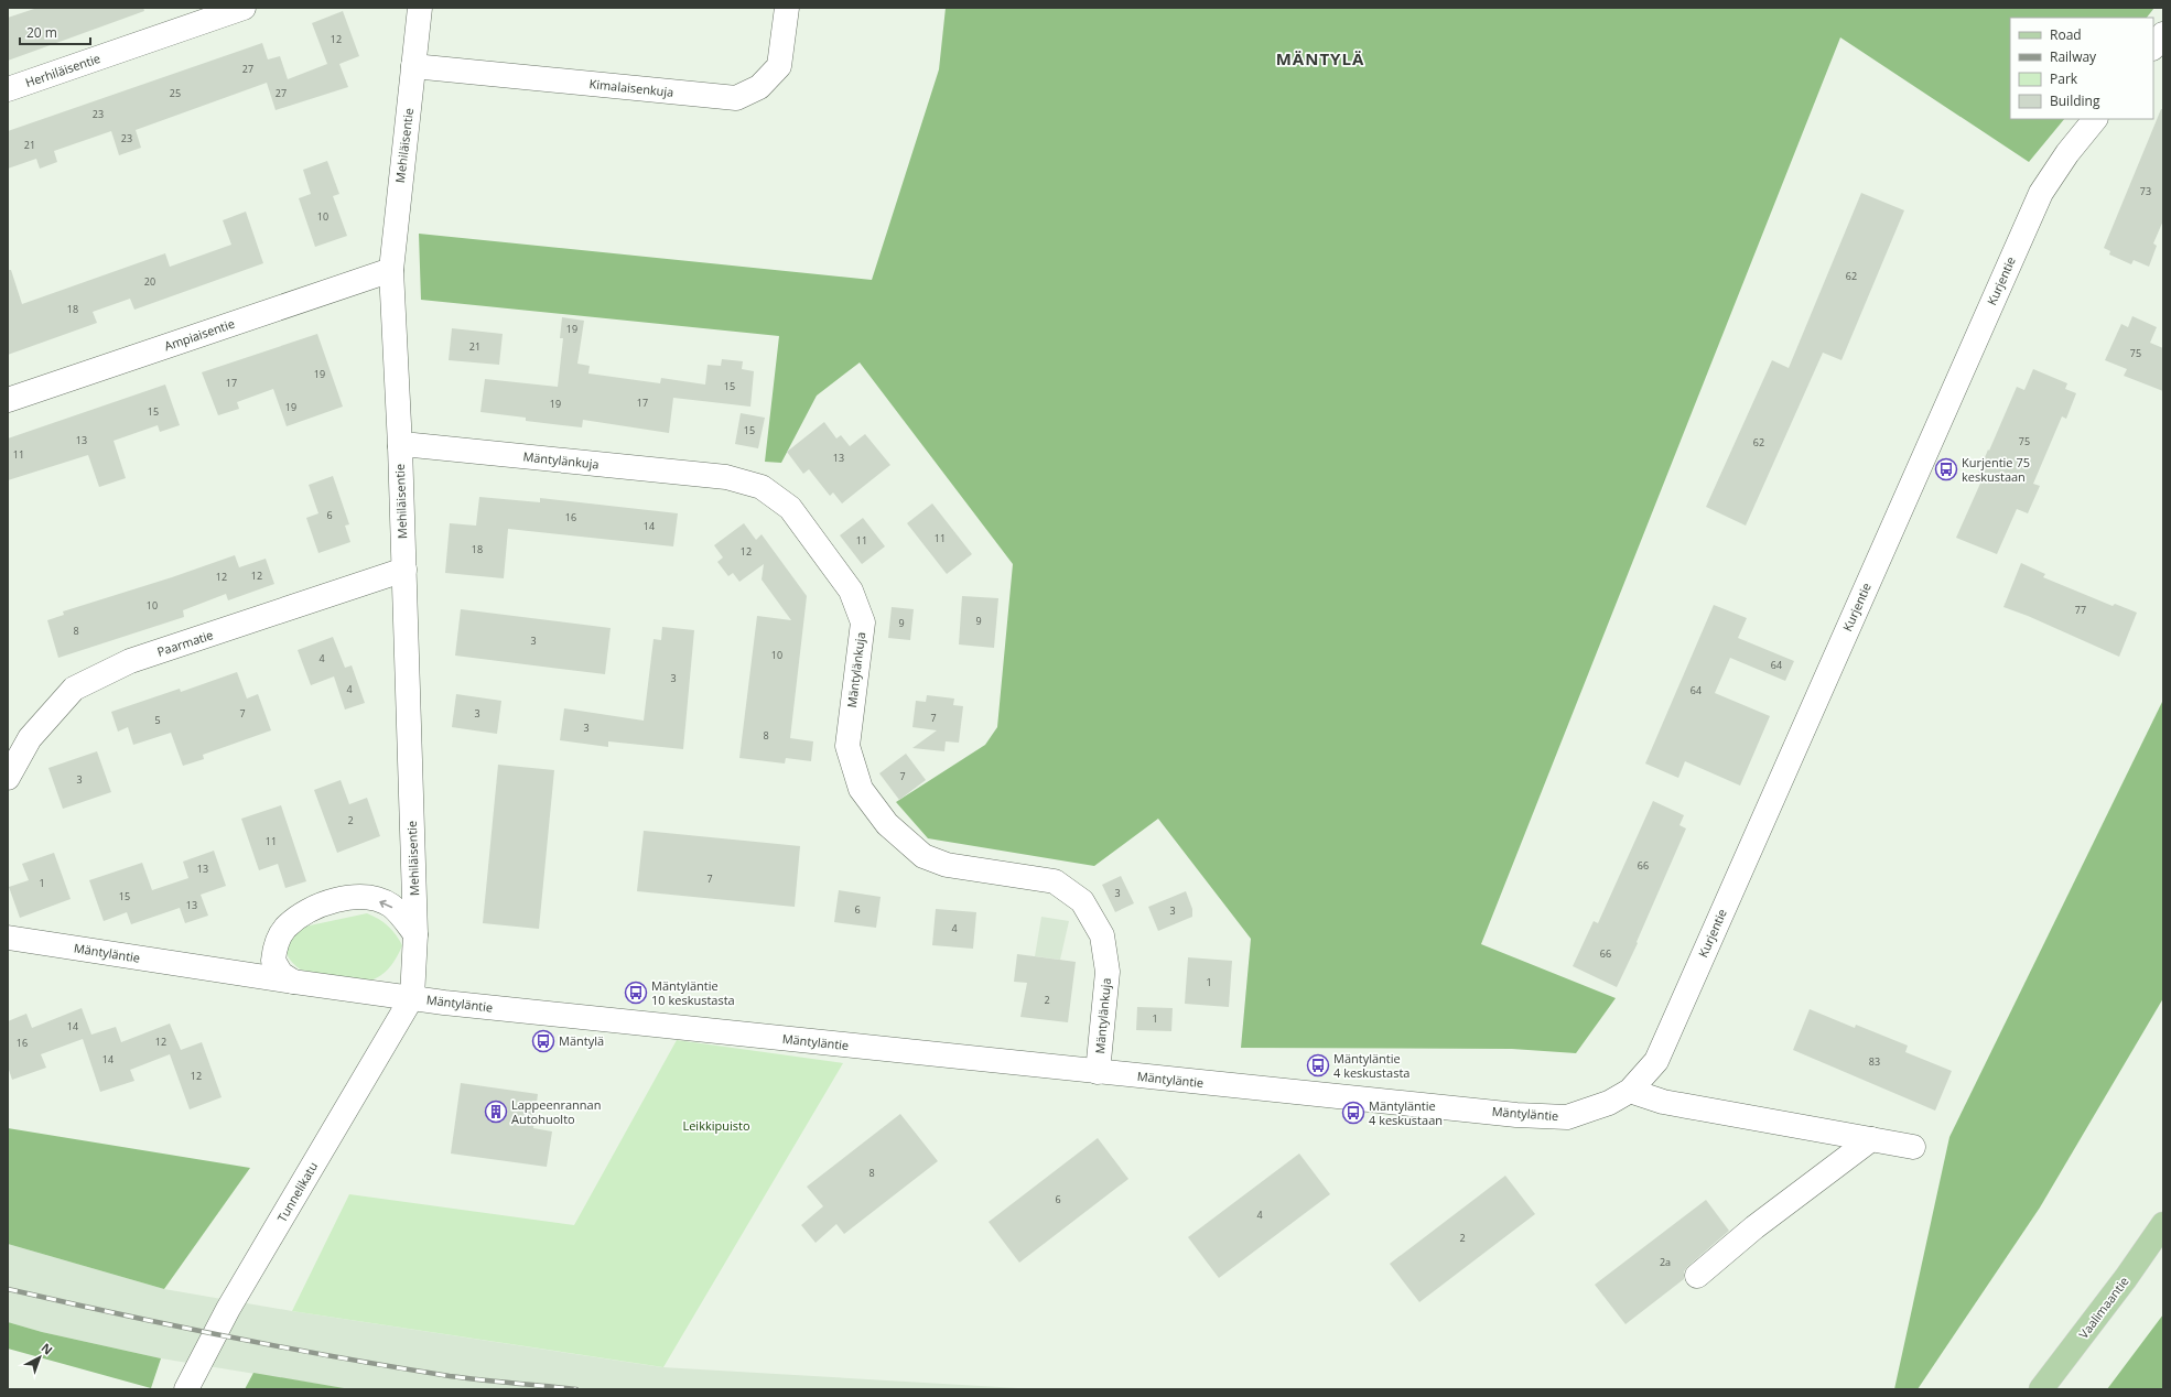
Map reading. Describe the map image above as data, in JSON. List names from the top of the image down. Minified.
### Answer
{"streets":{"main road":["Vaalimaantie"],"street":["Herhiläisentie","Kimalaisenkuja","Mehiläisentie","Kurjentie","Ampiaisentie","Mäntylänkuja","Paarmatie","Mäntyläntie","Tunnelikatu"]},"crossings":[["Kimalaisenkuja","Mehiläisentie"],["Mehiläisentie","Ampiaisentie"],["Mehiläisentie","Mäntylänkuja"],["Mehiläisentie","Paarmatie"],["Mehiläisentie","Mäntyläntie"],["Mehiläisentie","Tunnelikatu"],["Kurjentie","Mäntyläntie"],["Mäntylänkuja","Mäntyläntie"],["Mäntyläntie","Tunnelikatu"]],"districts":["MÄNTYLÄ"],"parks":["Leikkipuisto"],"places":{"bus stop":["Kurjentie 75 keskustaan","Mäntyläntie 10 keskustasta","Mäntylä","Mäntyläntie 4 keskustasta","Mäntyläntie 4 keskustaan"],"building":["Lappeenrannan Autohuolto"]},"house_numbers":["12","27","25","27","23","23","21","73","10","62","20","18","19","21","75","19","17","15","17","19","19","15","15","13","75","62","11","13","6","16","14","11","11","18","12","12","12","10","77","9","9","8","3","10","4","64","3","4","64","7","3","7","5","3","8","7","3","2","11","66","13","7","1","3","15","13","6","3","4","66","1","2","1","14","12","16","14","83","12","8","6","4","2","2a"],"legend":["Road","Railway","Park","Building"],"scale_bar":"20 m","north":"top right"}
